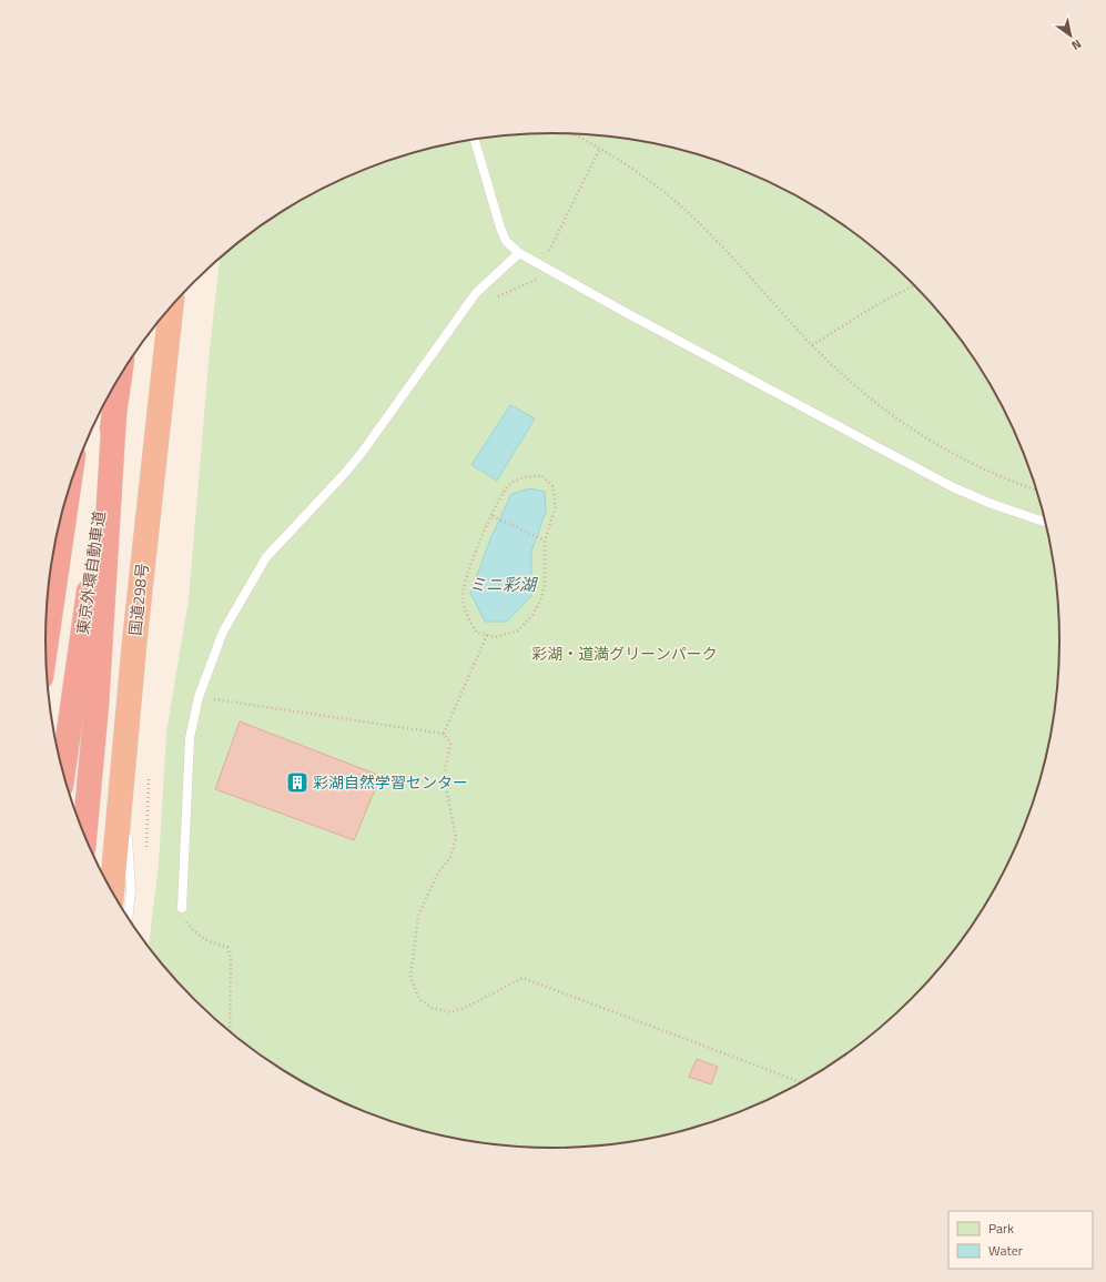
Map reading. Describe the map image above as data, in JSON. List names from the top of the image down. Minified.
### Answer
{"streets":{"highway":["東京外環自動車道","国道298号"]},"water":["ミニ彩湖"],"parks":["彩湖・道満グリーンパーク"],"places":{"building":["彩湖自然学習センター"]},"legend":["Park","Water"],"north":"bottom right"}
